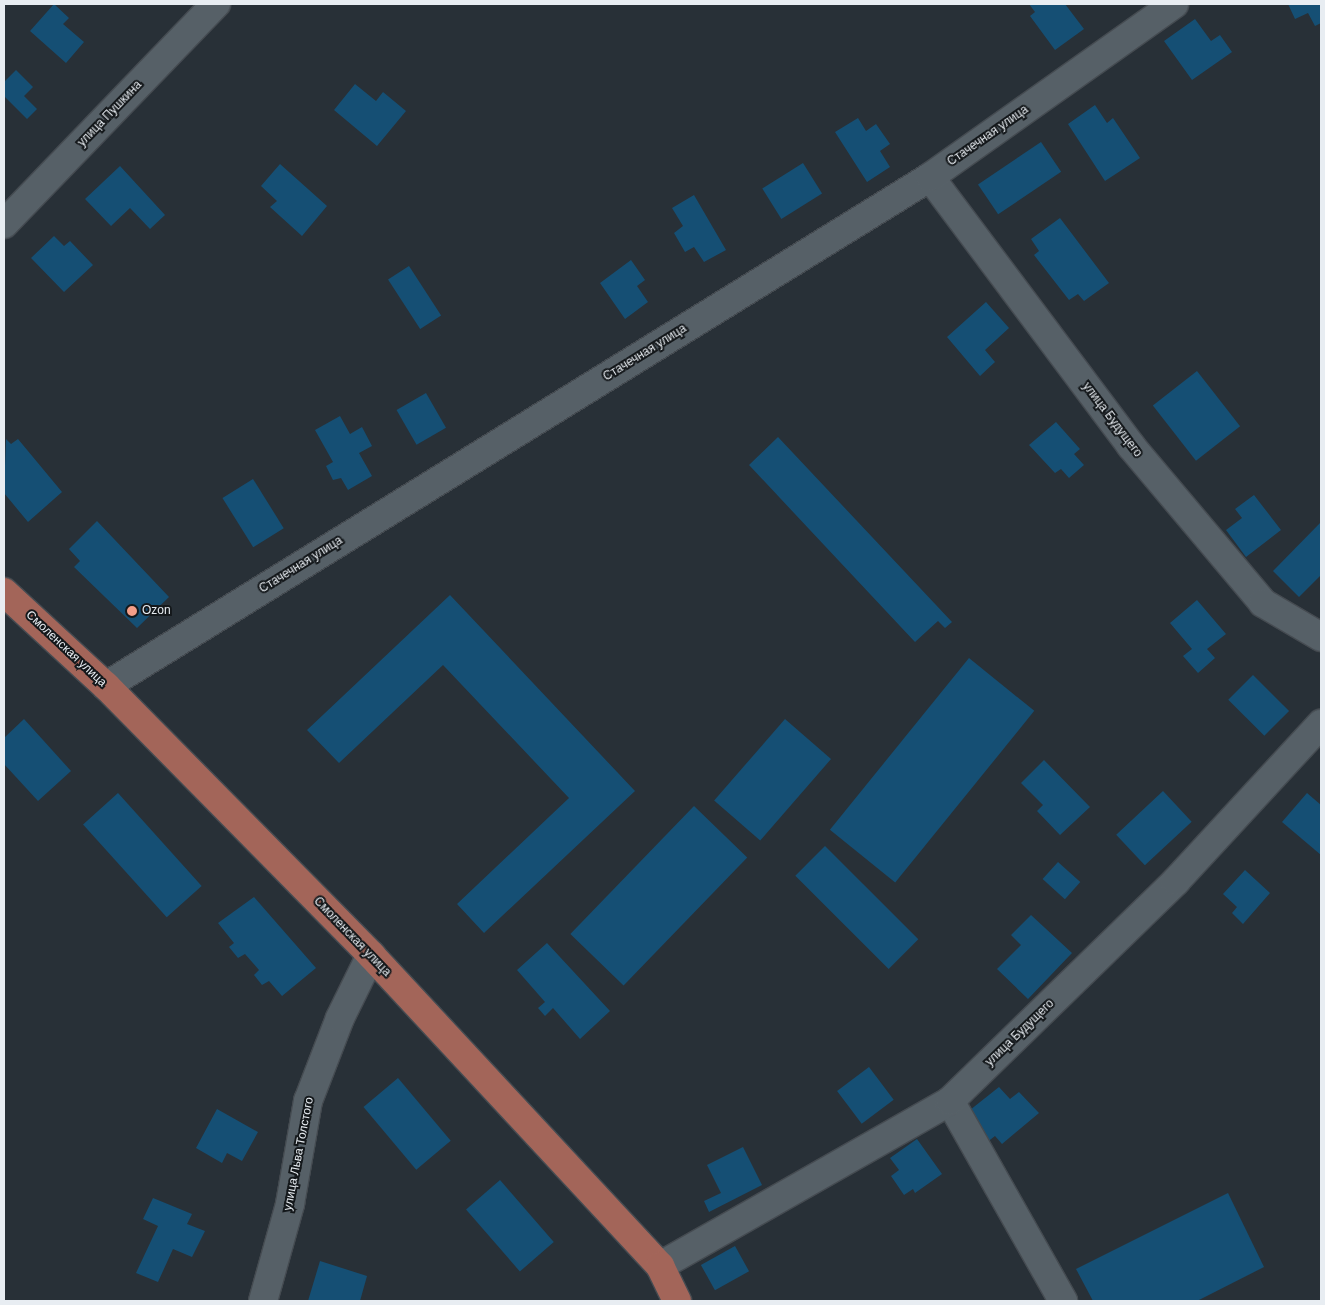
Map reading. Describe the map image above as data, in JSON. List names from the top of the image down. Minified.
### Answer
{"streets":{"main road":["Смоленская улица"],"street":["улица Пушкина","Стачечная улица","улица Будущего","улица Льва Толстого"]},"crossings":[["Стачечная улица","улица Будущего"],["Стачечная улица","Смоленская улица"],["улица Будущего","Смоленская улица"],["Смоленская улица","улица Льва Толстого"]],"places":["Ozon"]}
